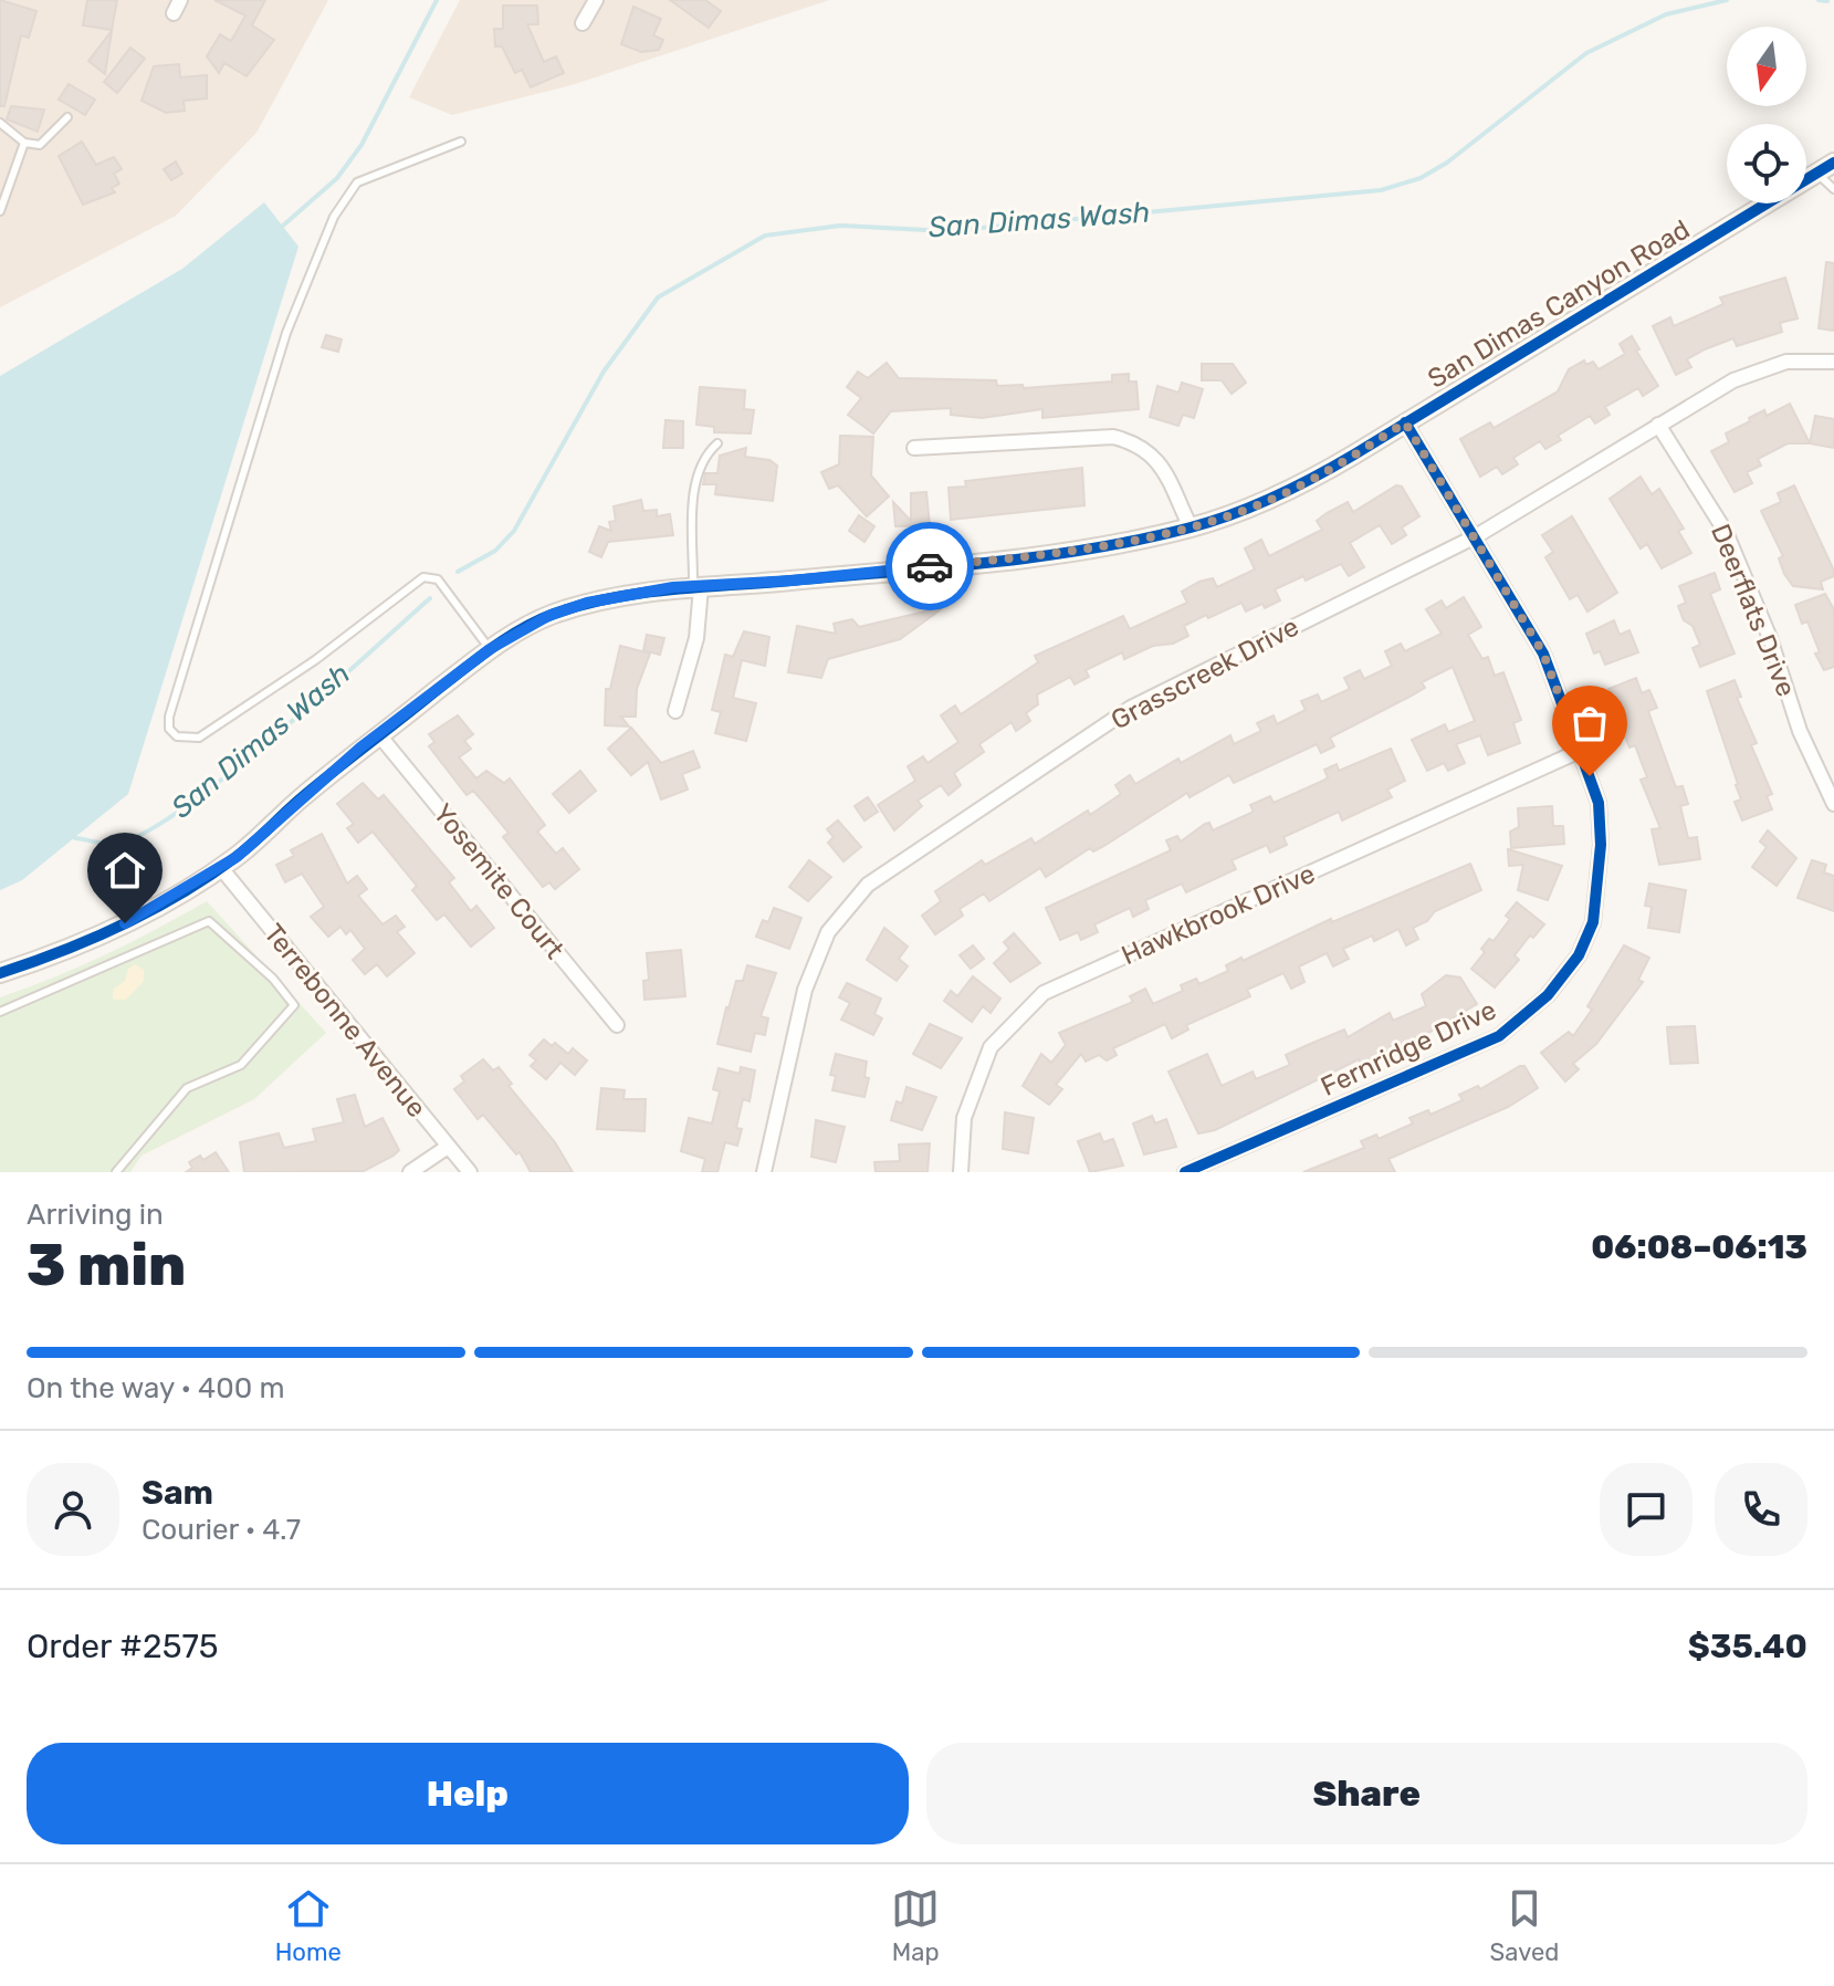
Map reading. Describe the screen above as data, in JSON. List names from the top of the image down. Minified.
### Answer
{"streets":{"street":["San Dimas Canyon Road","Deerflats Drive","Grasscreek Drive","Yosemite Court","Hawkbrook Drive","Terrebonne Avenue","Fernridge Drive"]},"crossings":[["San Dimas Canyon Road","Yosemite Court"],["San Dimas Canyon Road","Terrebonne Avenue"],["San Dimas Canyon Road","Fernridge Drive"],["Deerflats Drive","Grasscreek Drive"],["Grasscreek Drive","Fernridge Drive"],["Hawkbrook Drive","Fernridge Drive"]],"water":["San Dimas Wash"],"north":"bottom","page":{"heading":["3 min","Arriving in","06:08–06:13"],"panel":["Sam","Courier · 4.7","Order #2575","$35.40"],"bar":"On the way · 400 m","buttons":["Help","Share"],"tabs":["Home","Map","Saved"]}}
